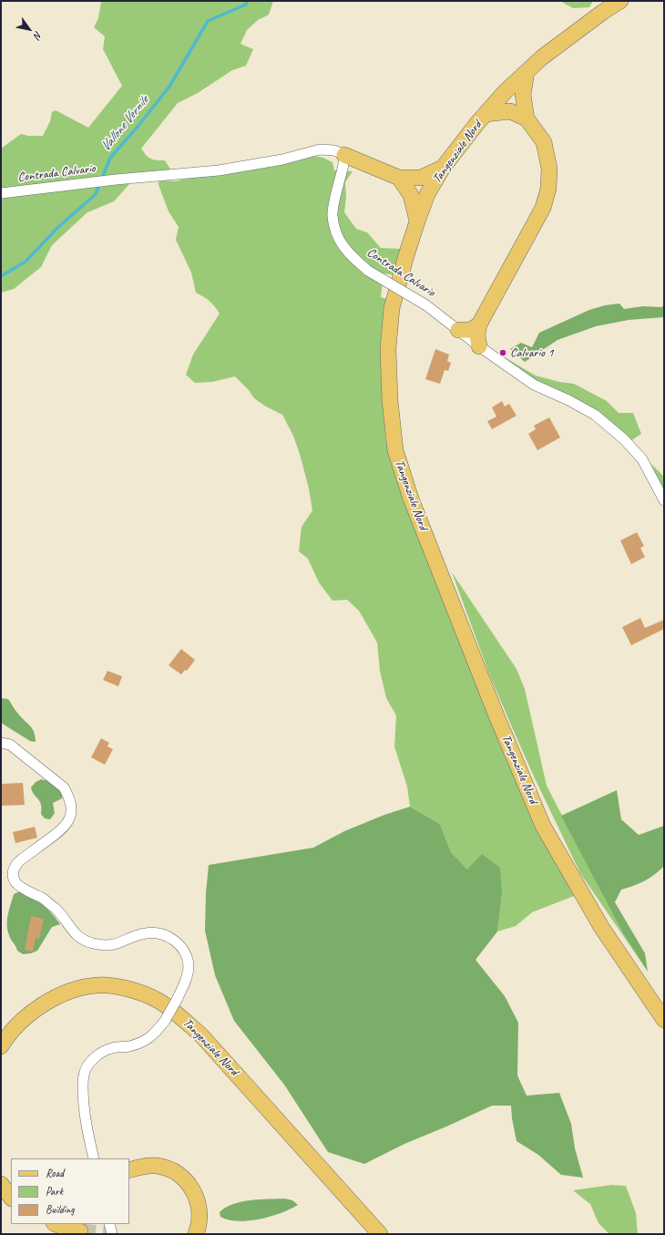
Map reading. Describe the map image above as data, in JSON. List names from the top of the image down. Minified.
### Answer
{"streets":{"main road":["Tangenziale Nord"],"street":["Contrada Calvario"]},"water":["Vallone Vernile"],"places":["Calvario 1"],"legend":["Road","Park","Building"],"north":"bottom right"}
